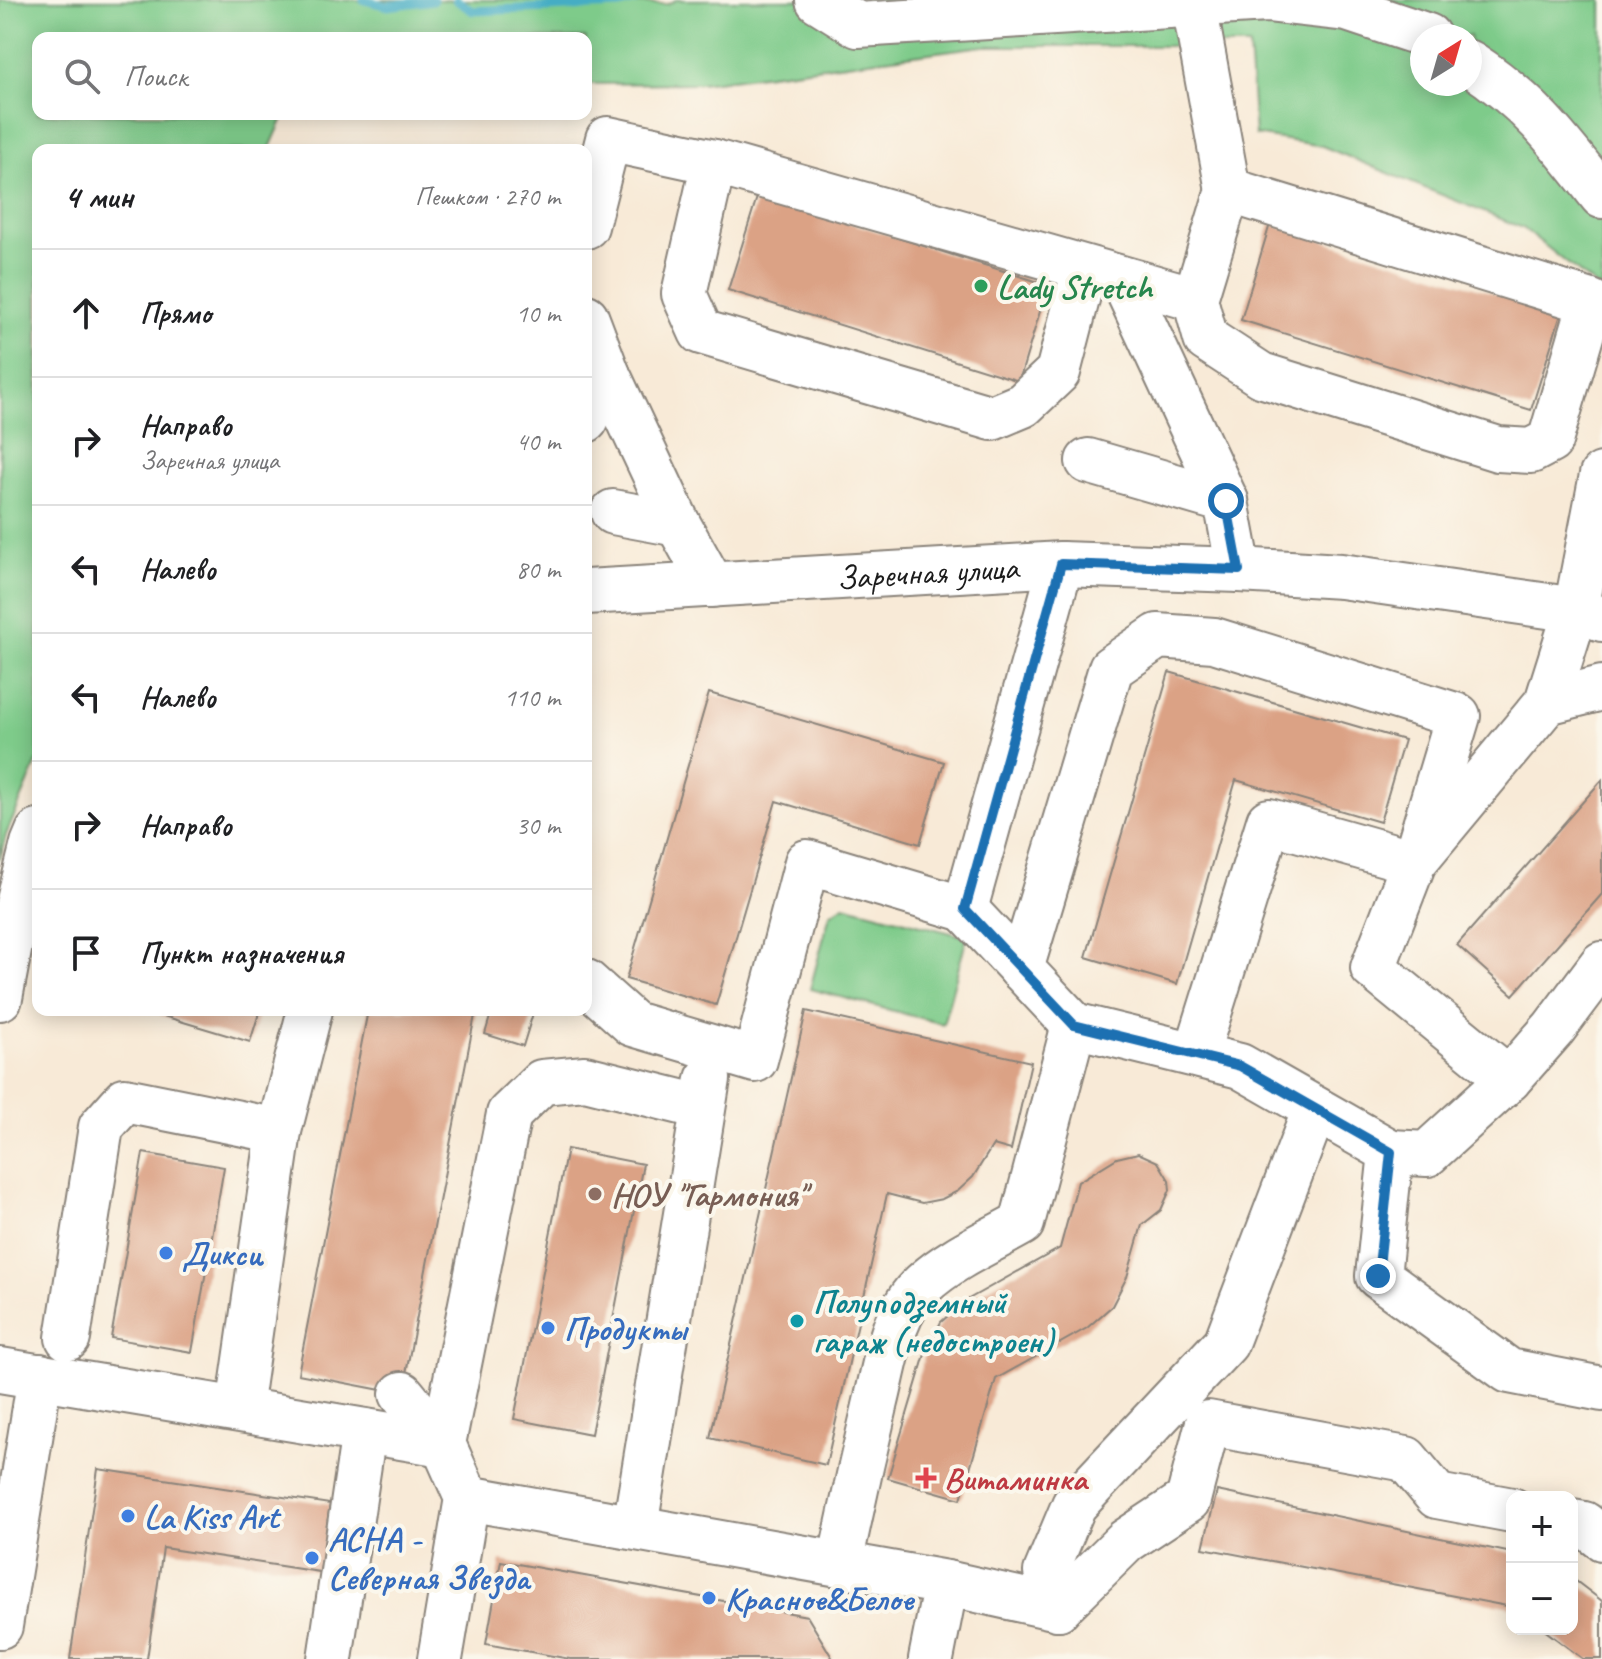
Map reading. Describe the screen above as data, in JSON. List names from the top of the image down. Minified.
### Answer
{"streets":{"street":["Заречная улица"]},"places":{"other":["Lady Stretch","НОУ \"Гармония\"","Дикси","Полуподземный гараж (недостроен)","Продукты","La Kiss Art","АСНА - Северная Звезда","Красное&Белое"],"health":["Витаминка"]},"north":"top right","page":{"search":"Поиск","heading":["4 мин","Пешком · 270 m"],"list":[["Прямо","10 m"],["Направо","Заречная улица","40 m"],["Налево","80 m"],["Налево","110 m"],["Направо","30 m"],"Пункт назначения"],"map_buttons":["+","−"]}}
